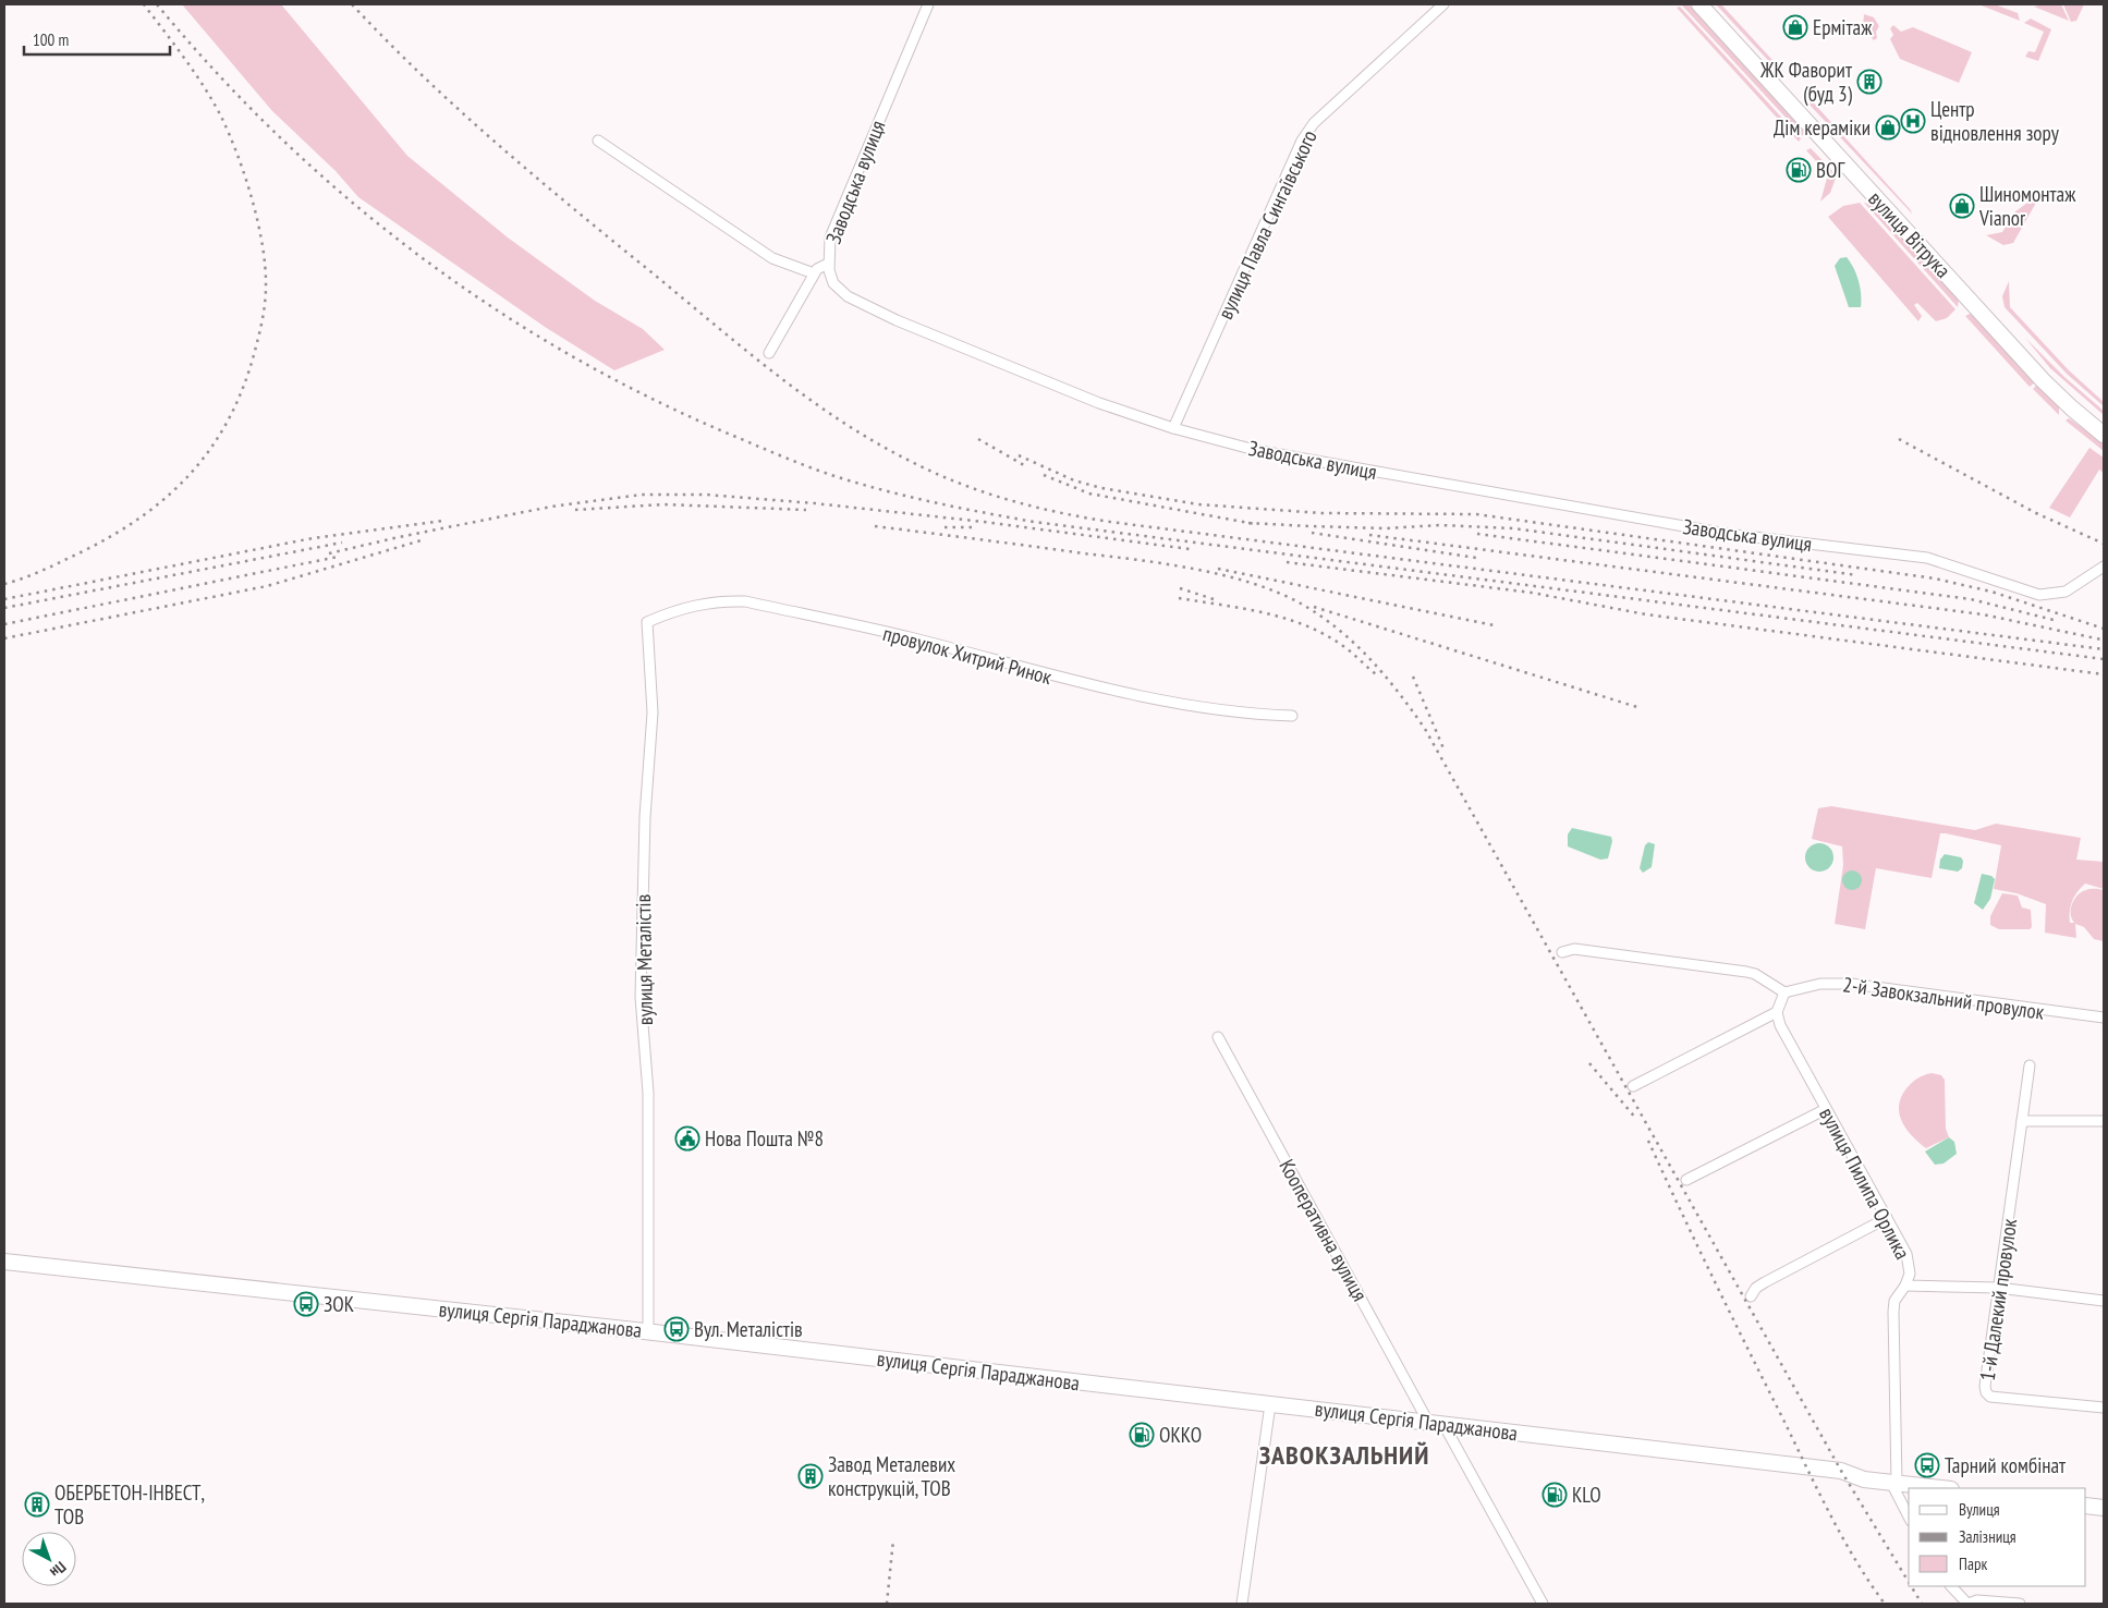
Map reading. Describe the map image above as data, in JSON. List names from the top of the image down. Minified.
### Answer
{"streets":{"main road":["вулиця Вітрука","вулиця Сергія Параджанова"],"street":["Заводська вулиця","вулиця Павла Сингаївського","провулок Хитрий Ринок","вулиця Металістів","2-й Завокзальний провулок","вулиця Пилипа Орлика","Кооперативна вулиця","1-й Далекий провулок"]},"crossings":[["Заводська вулиця","вулиця Павла Сингаївського"],["провулок Хитрий Ринок","вулиця Металістів"],["вулиця Металістів","вулиця Сергія Параджанова"],["вулиця Пилипа Орлика","1-й Далекий провулок"],["Кооперативна вулиця","вулиця Сергія Параджанова"]],"districts":["ЗАВОКЗАЛЬНИЙ"],"places":{"shop":["Ермітаж","Дім кераміки","Шиномонтаж Vianor"],"building":["ЖК Фаворит (буд 3)","Завод Металевих конструкцій, ТОВ","ОБЕРБЕТОН-ІНВЕСТ, ТОВ"],"hospital":["Центр відновлення зору"],"fuel station":["ВОГ","ОККО","KLO"],"public building":["Нова Пошта №8"],"bus stop":["ЗОК","Вул. Металістів","Тарний комбінат"]},"legend":["Вулиця","Залізниця","Парк"],"scale_bar":"100 m","north":"bottom right"}
